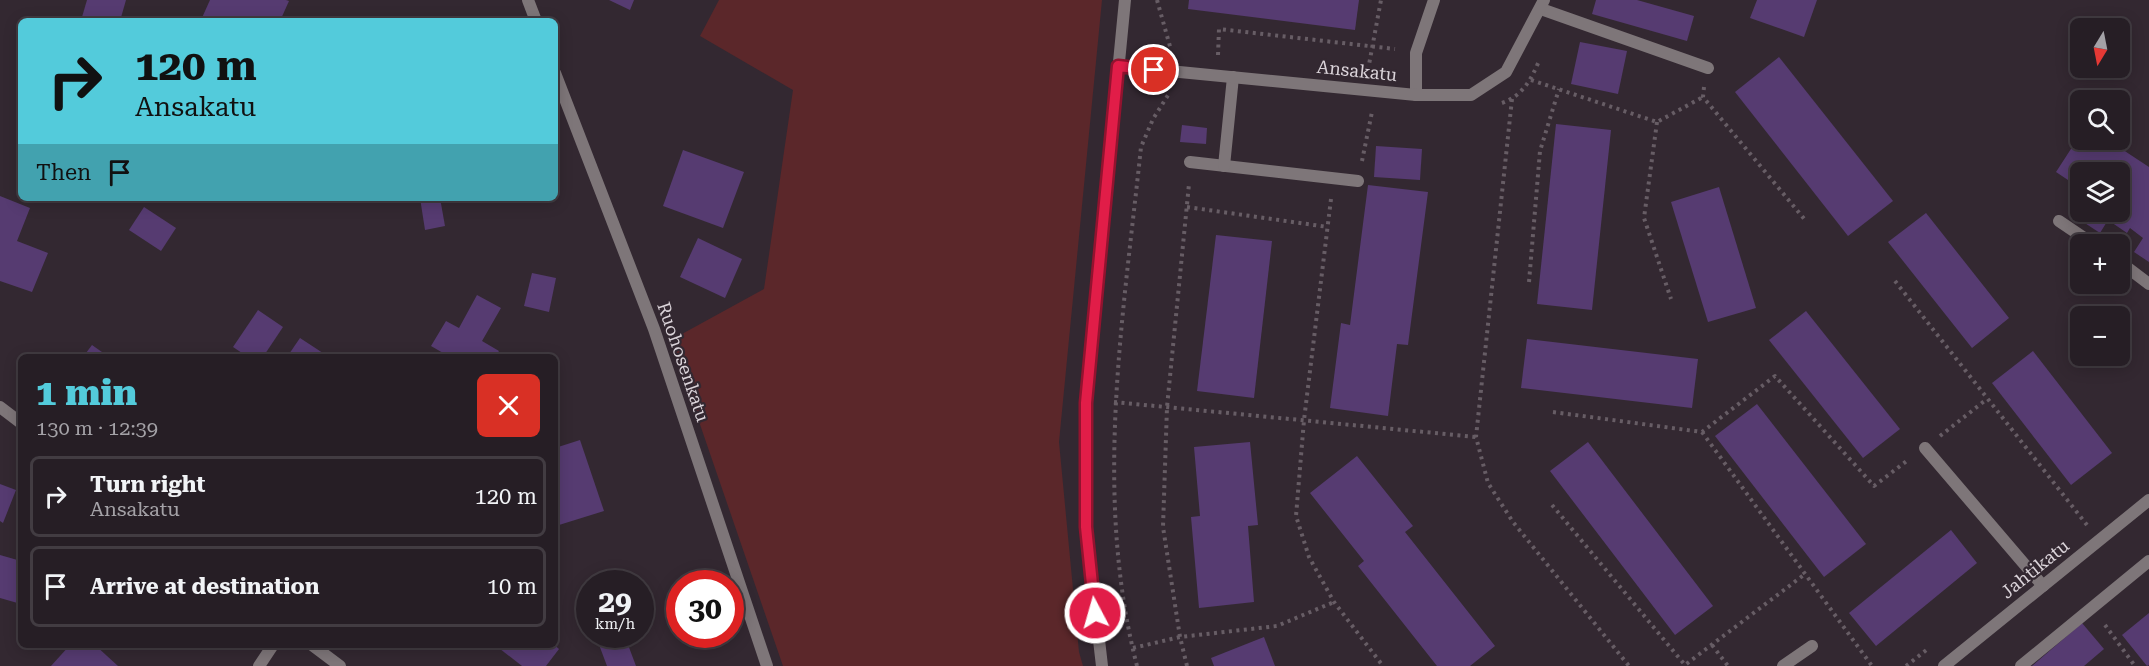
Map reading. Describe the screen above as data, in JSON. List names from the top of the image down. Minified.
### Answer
{"streets":{"street":["Ansakatu","Ruohosenkatu","Jahtikatu"]},"north":"bottom","page":{"map_buttons":["+","−"],"turn":["120 m","Ansakatu"],"then":"Then","heading":["1 min","130 m · 12:39"],"list":[{"name":"Turn right","note":"Ansakatu","value":"120 m"},{"name":"Arrive at destination","value":"10 m"}],"speed":"29 km/h","limit":"30"}}
